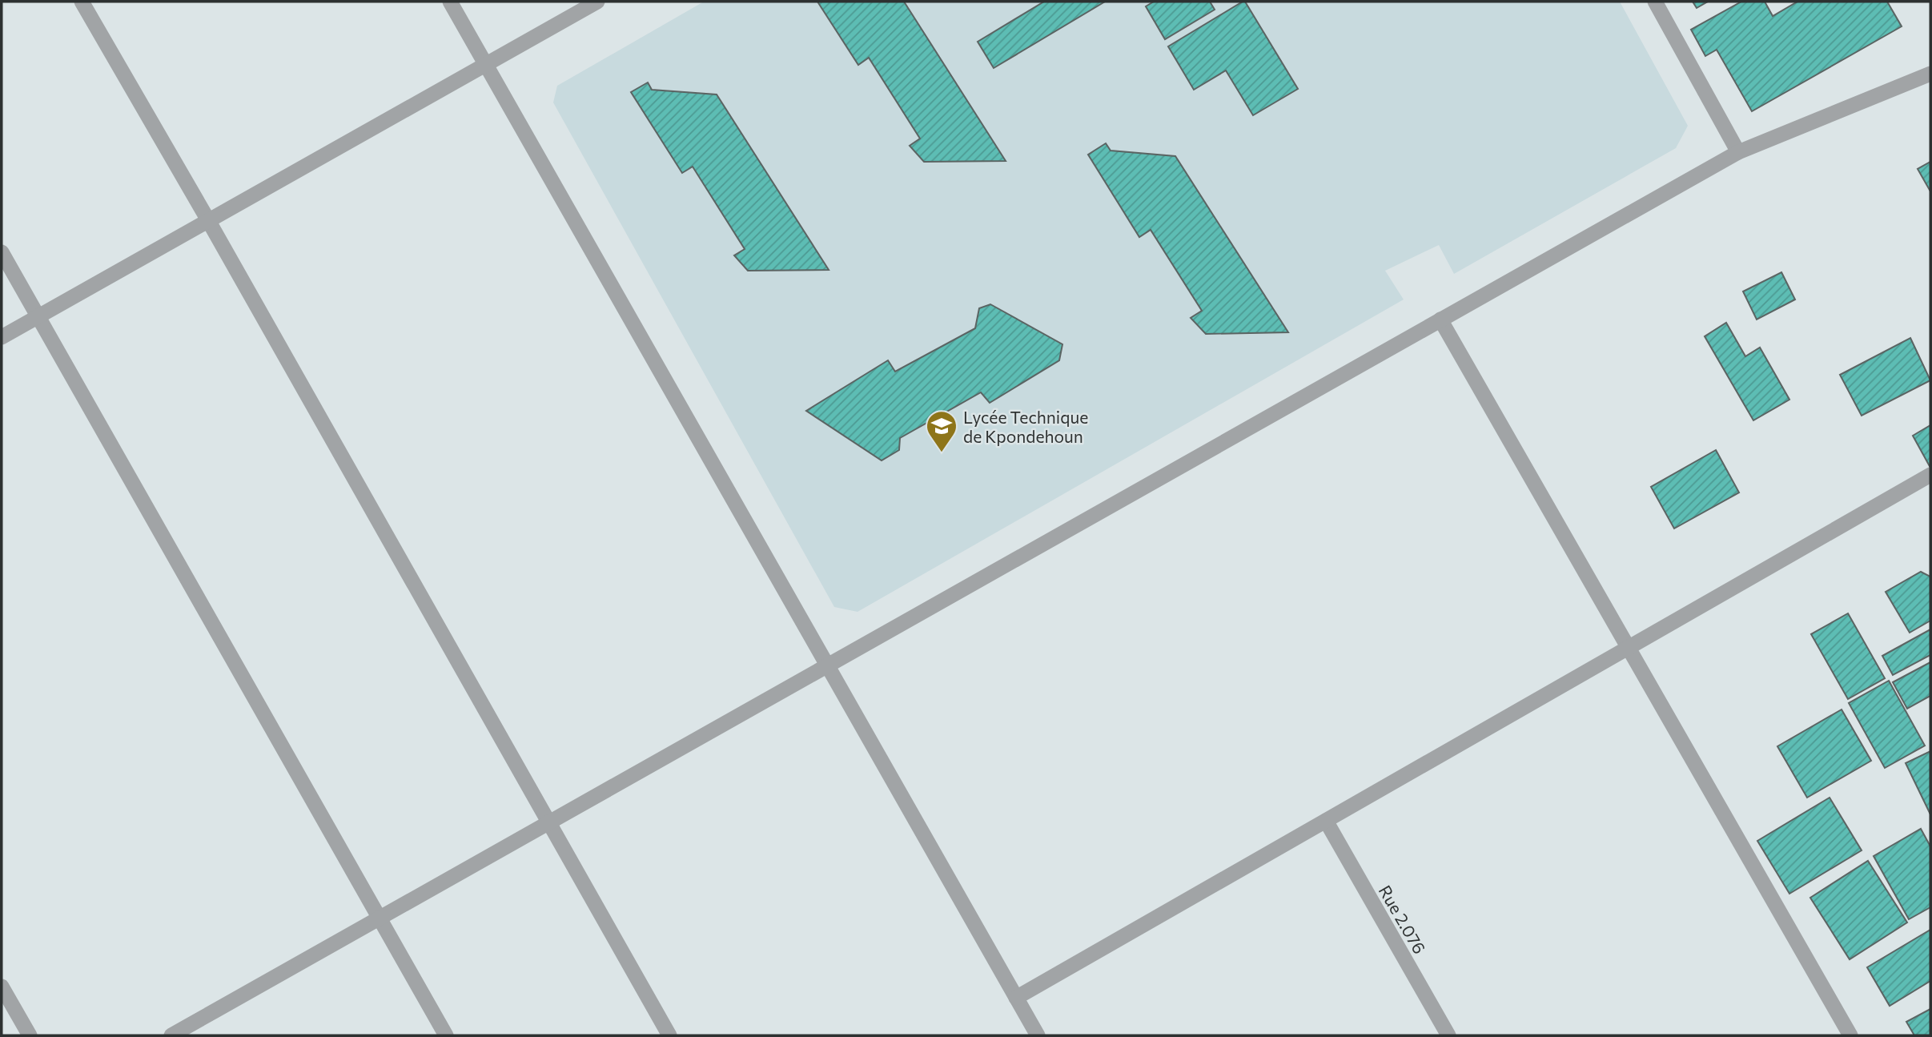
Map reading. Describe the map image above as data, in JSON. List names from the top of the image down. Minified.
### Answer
{"streets":{"street":["Rue 2.076"]},"places":{"school or university":["Lycée Technique de Kpondehoun"]}}
